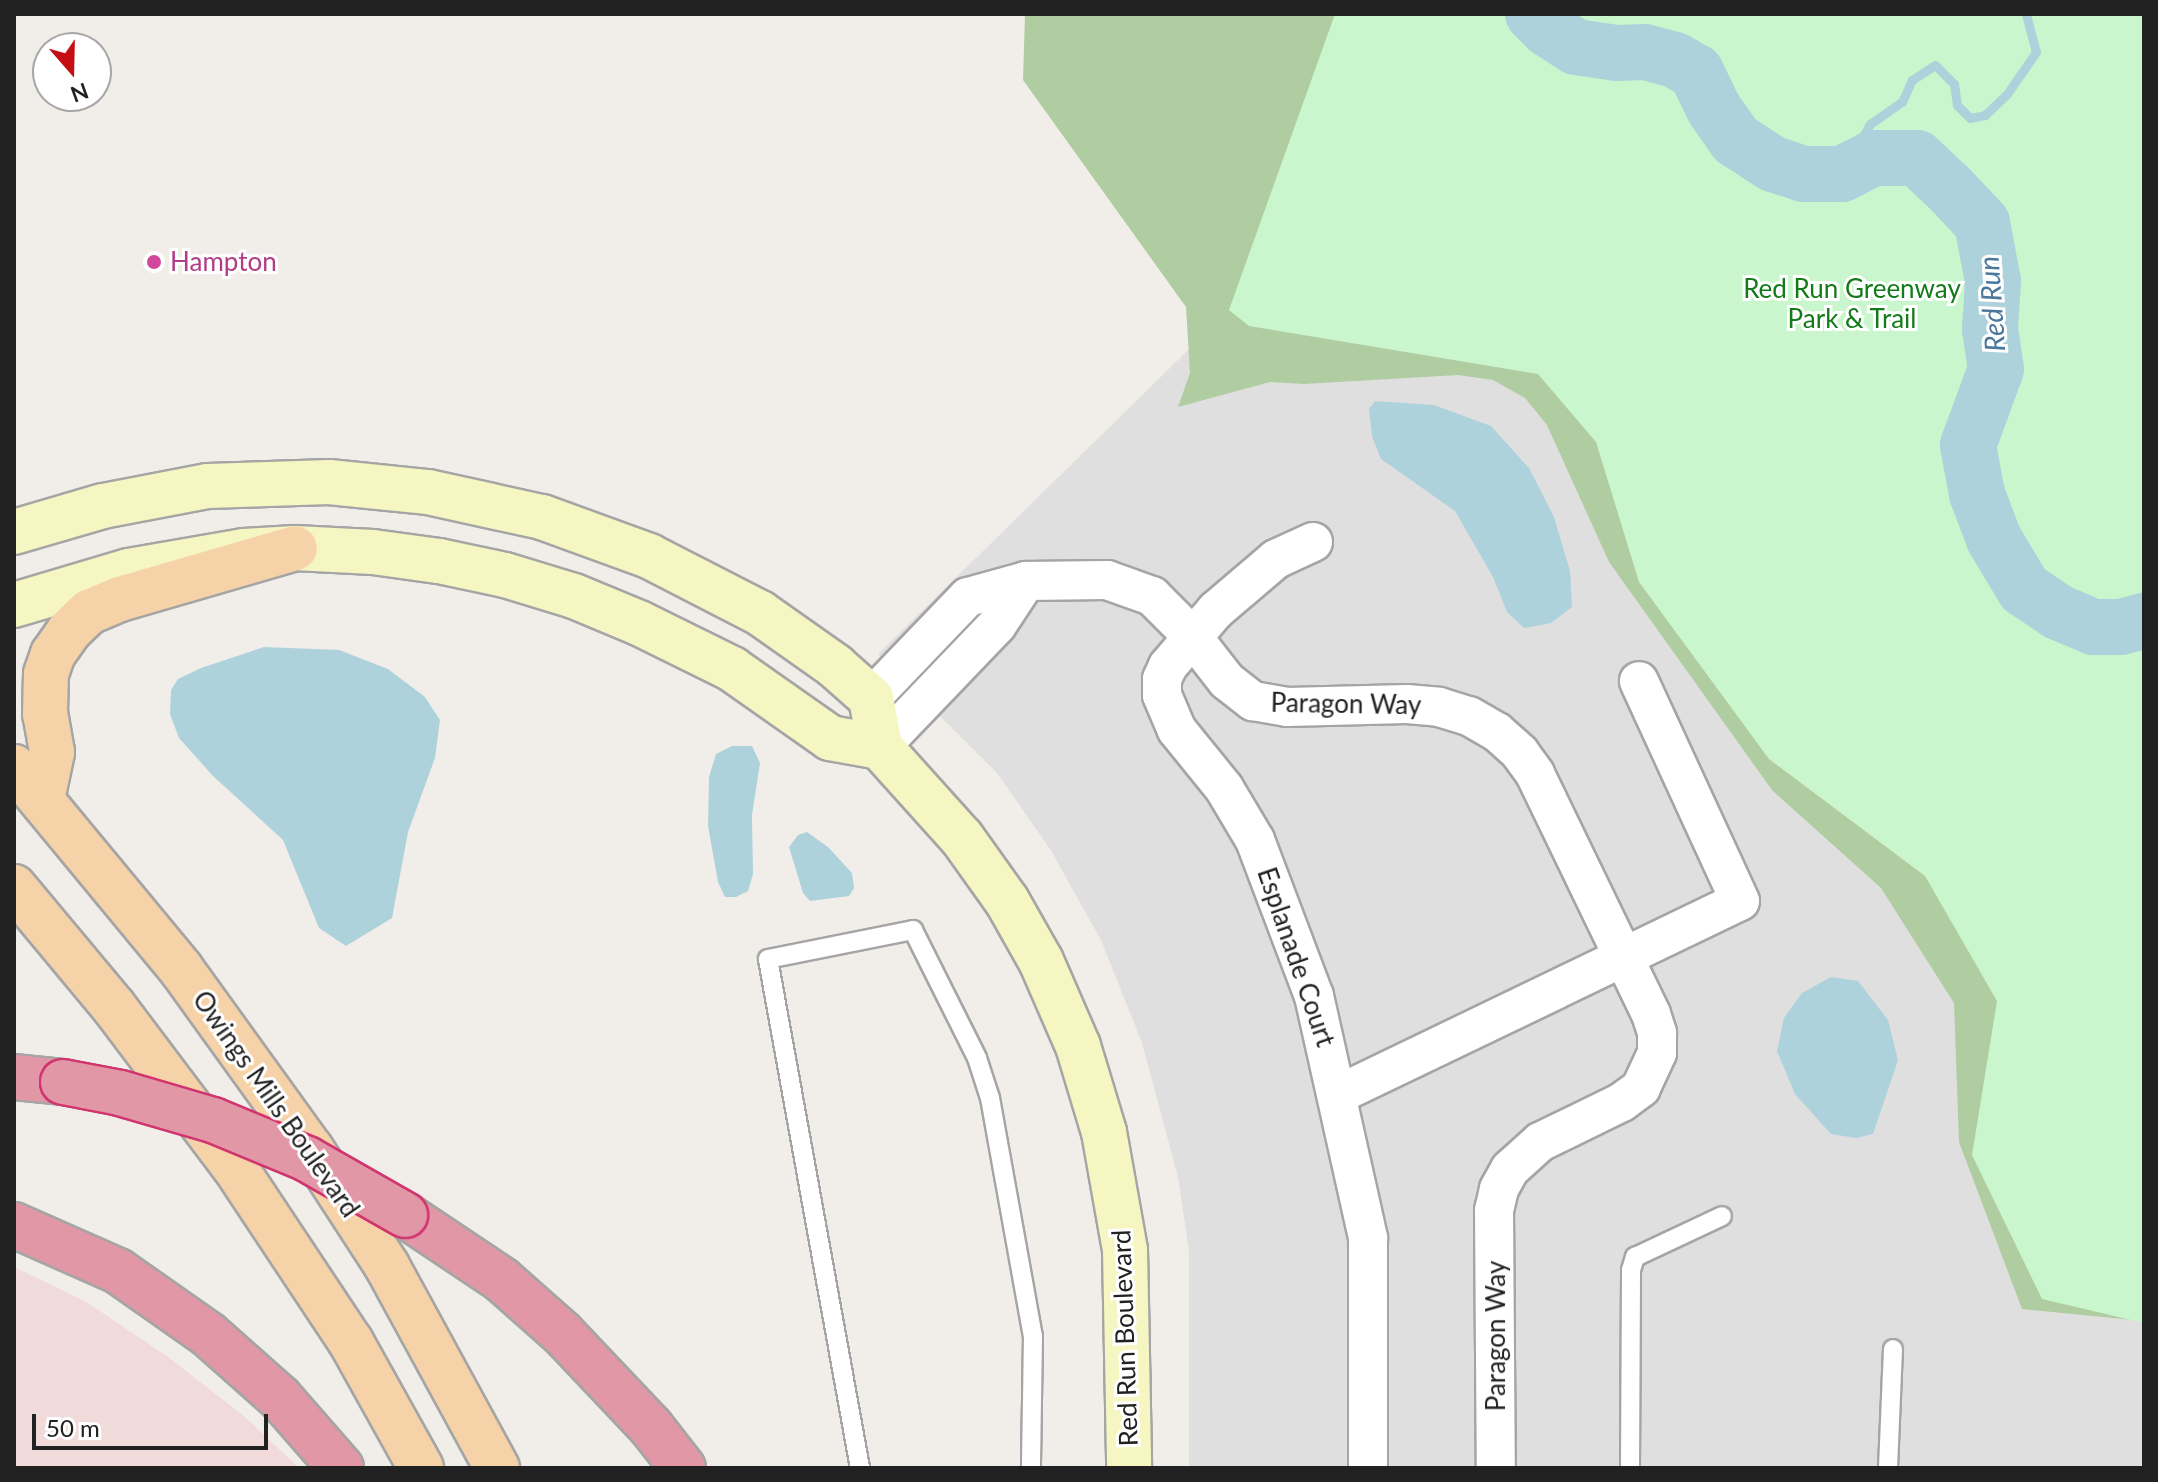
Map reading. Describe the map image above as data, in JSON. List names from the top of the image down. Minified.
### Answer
{"streets":{"main road":["Owings Mills Boulevard","Red Run Boulevard"],"street":["Paragon Way","Esplanade Court"]},"crossings":[["Paragon Way","Esplanade Court"]],"water":["Red Run"],"parks":["Red Run Greenway Park & Trail"],"places":["Hampton"],"scale_bar":"50 m","north":"bottom"}
